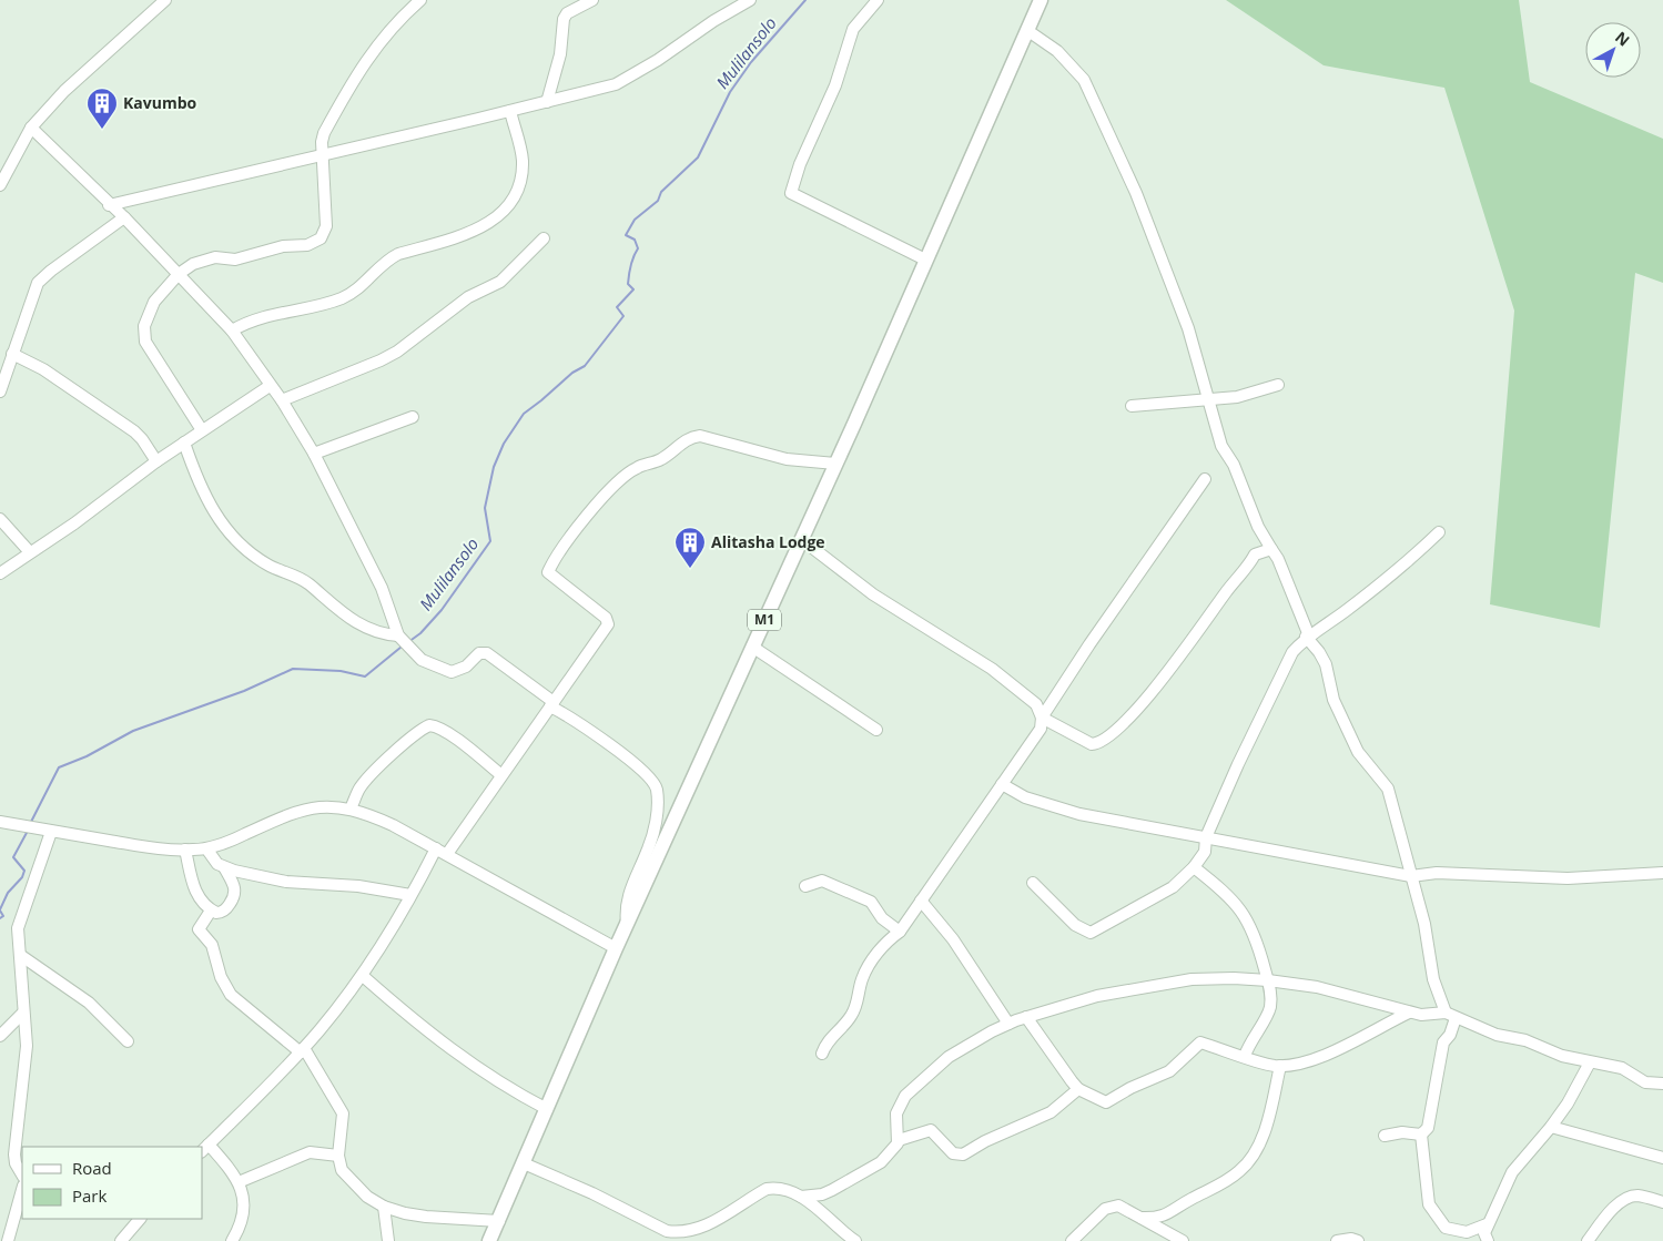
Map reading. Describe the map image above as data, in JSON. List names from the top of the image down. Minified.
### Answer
{"streets":{"main road":["M1"]},"water":["Mulilansolo"],"places":{"building":["Kavumbo","Alitasha Lodge"]},"legend":["Road","Park"],"north":"top right"}
